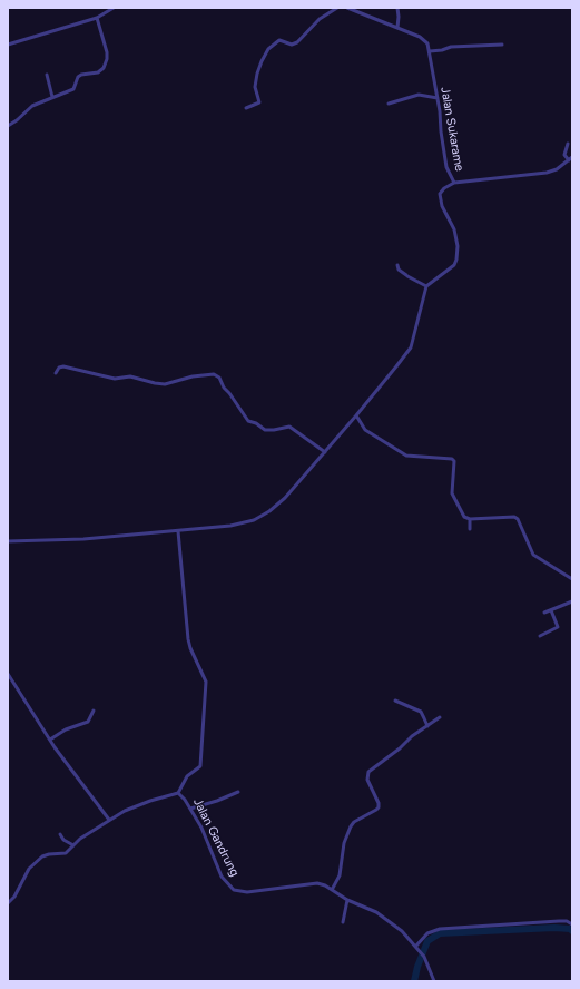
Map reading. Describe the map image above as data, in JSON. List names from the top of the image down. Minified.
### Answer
{"streets":{"street":["Jalan Sukarame","Jalan Gandrung"]}}
